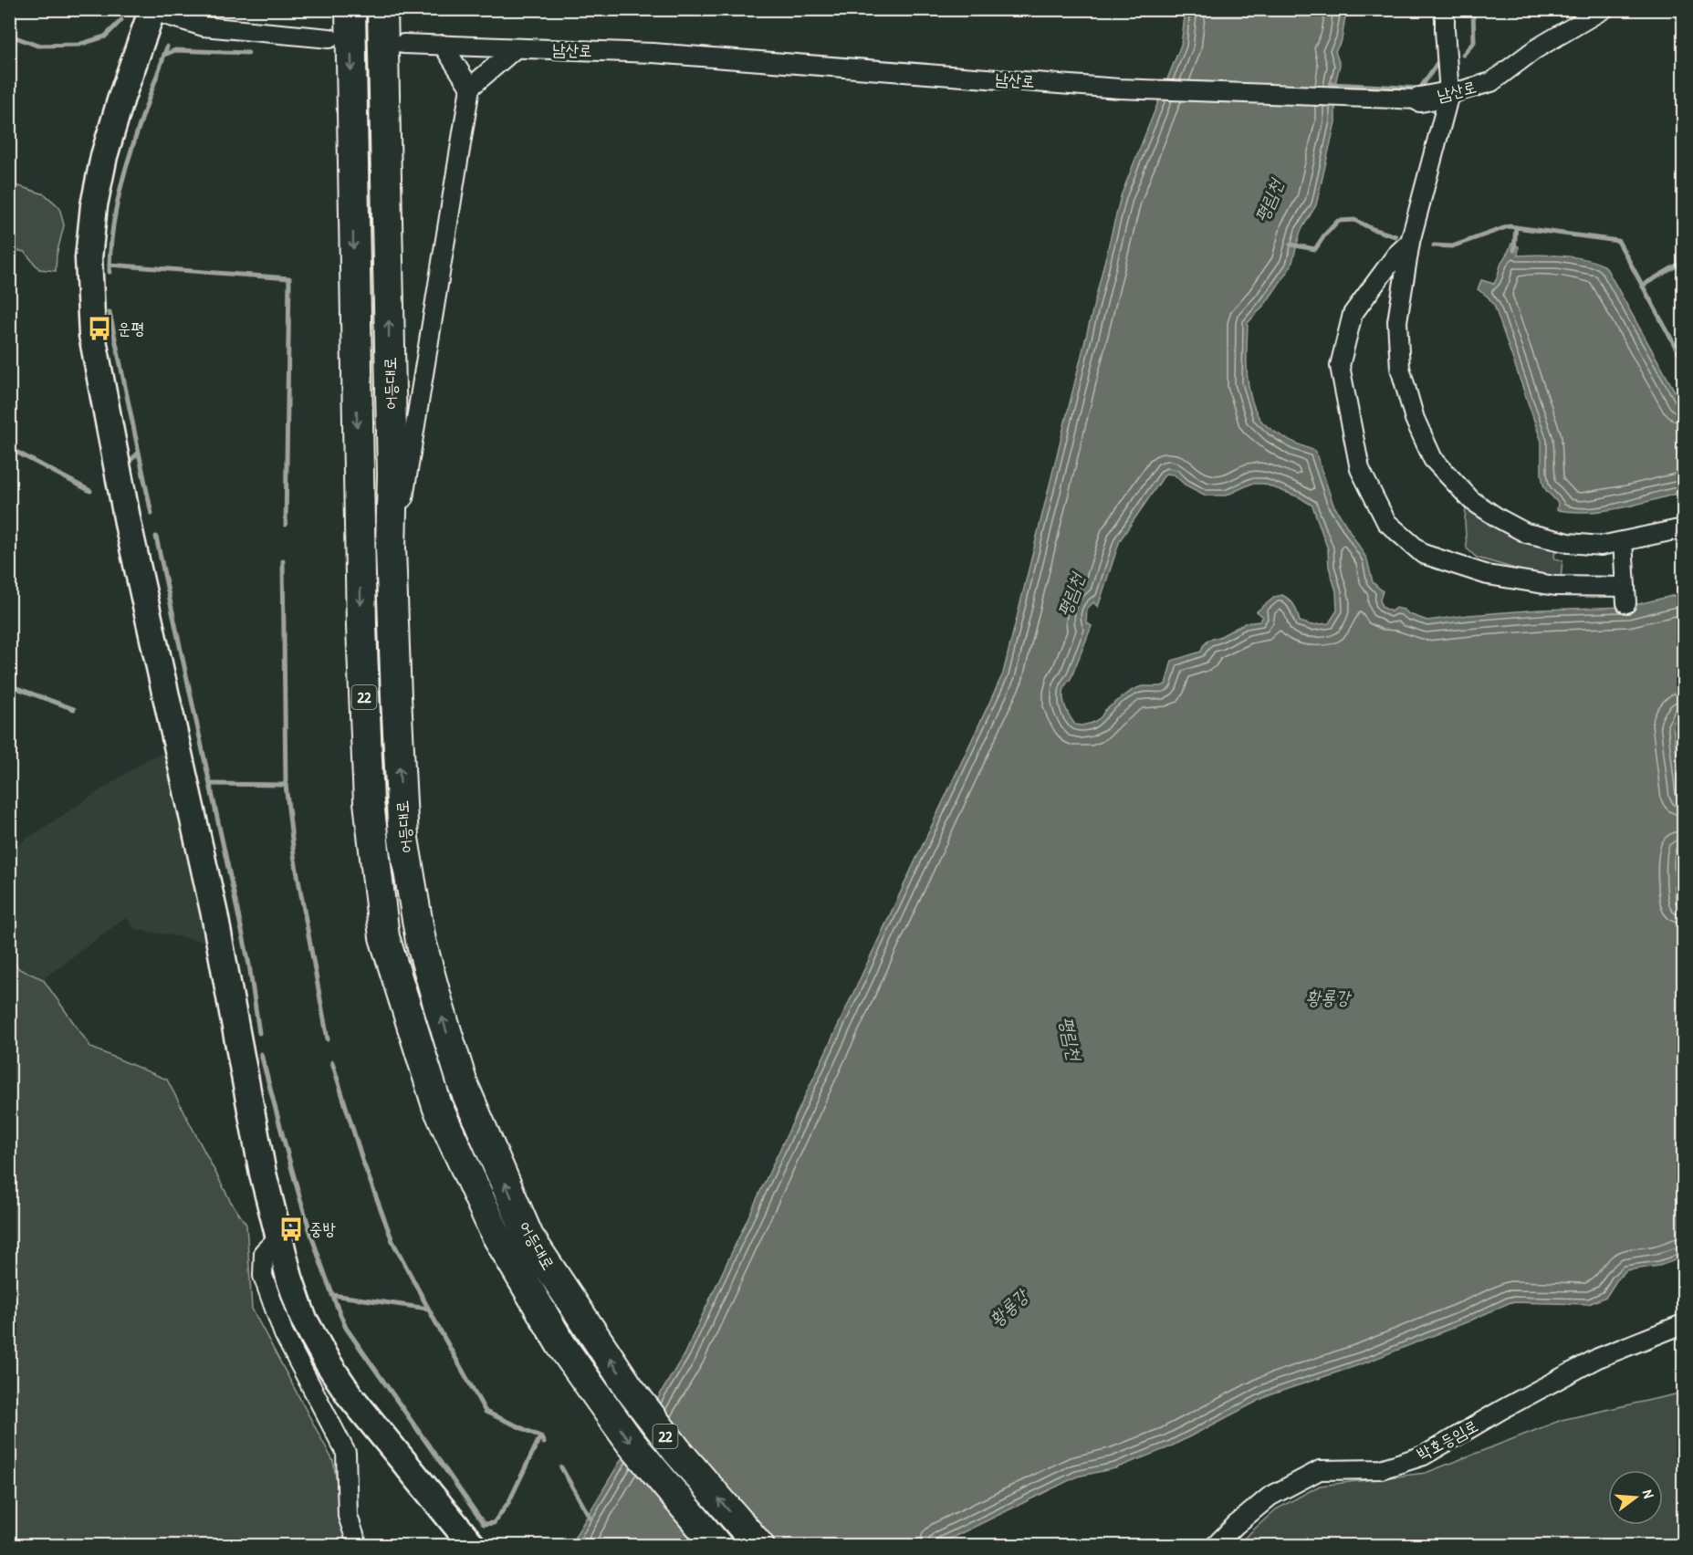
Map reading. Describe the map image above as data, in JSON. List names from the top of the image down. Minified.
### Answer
{"streets":{"main road":["어등대로","22"],"street":["남산로","박호등임로"]},"water":["평림천","황룡강"],"places":{"bus stop":["운평","중방"]},"north":"right"}
